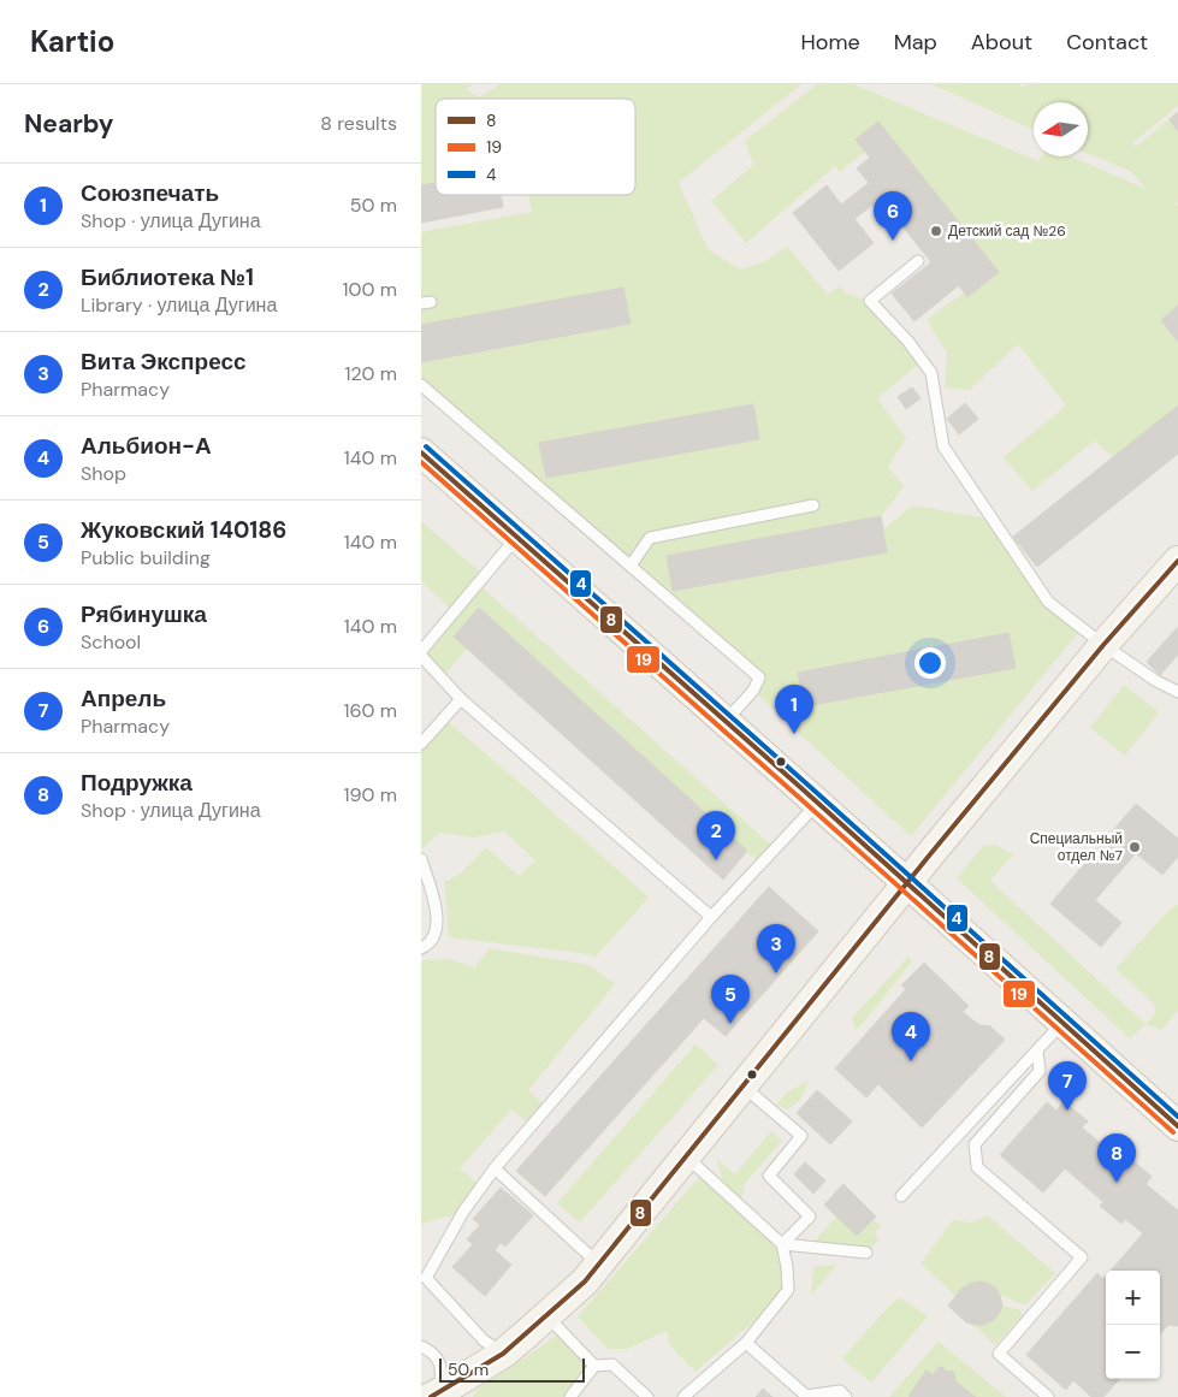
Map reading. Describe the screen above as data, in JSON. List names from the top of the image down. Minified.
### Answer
{"places":["Детский сад №26","Специальный отдел №7"],"lines":["transit line 4","transit line 8","transit line 19"],"legend":["8","19","4"],"scale_bar":"50 m","north":"left","page":{"header":"Kartio","nav":["Home","Map","About","Contact"],"heading":["Nearby","8 results"],"list":[{"mark":"1","name":"Союзпечать","note":"Shop · улица Дугина","value":"50 m"},{"mark":"2","name":"Библиотека №1","note":"Library · улица Дугина","value":"100 m"},{"mark":"3","name":"Вита Экспресс","note":"Pharmacy","value":"120 m"},{"mark":"4","name":"Альбион-А","note":"Shop","value":"140 m"},{"mark":"5","name":"Жуковский 140186","note":"Public building","value":"140 m"},{"mark":"6","name":"Рябинушка","note":"School","value":"140 m"},{"mark":"7","name":"Апрель","note":"Pharmacy","value":"160 m"},{"mark":"8","name":"Подружка","note":"Shop · улица Дугина","value":"190 m"}],"pins":["6","1","2","3","5","4","7","8"],"map_buttons":["+","−"],"scale":"50 m"}}
